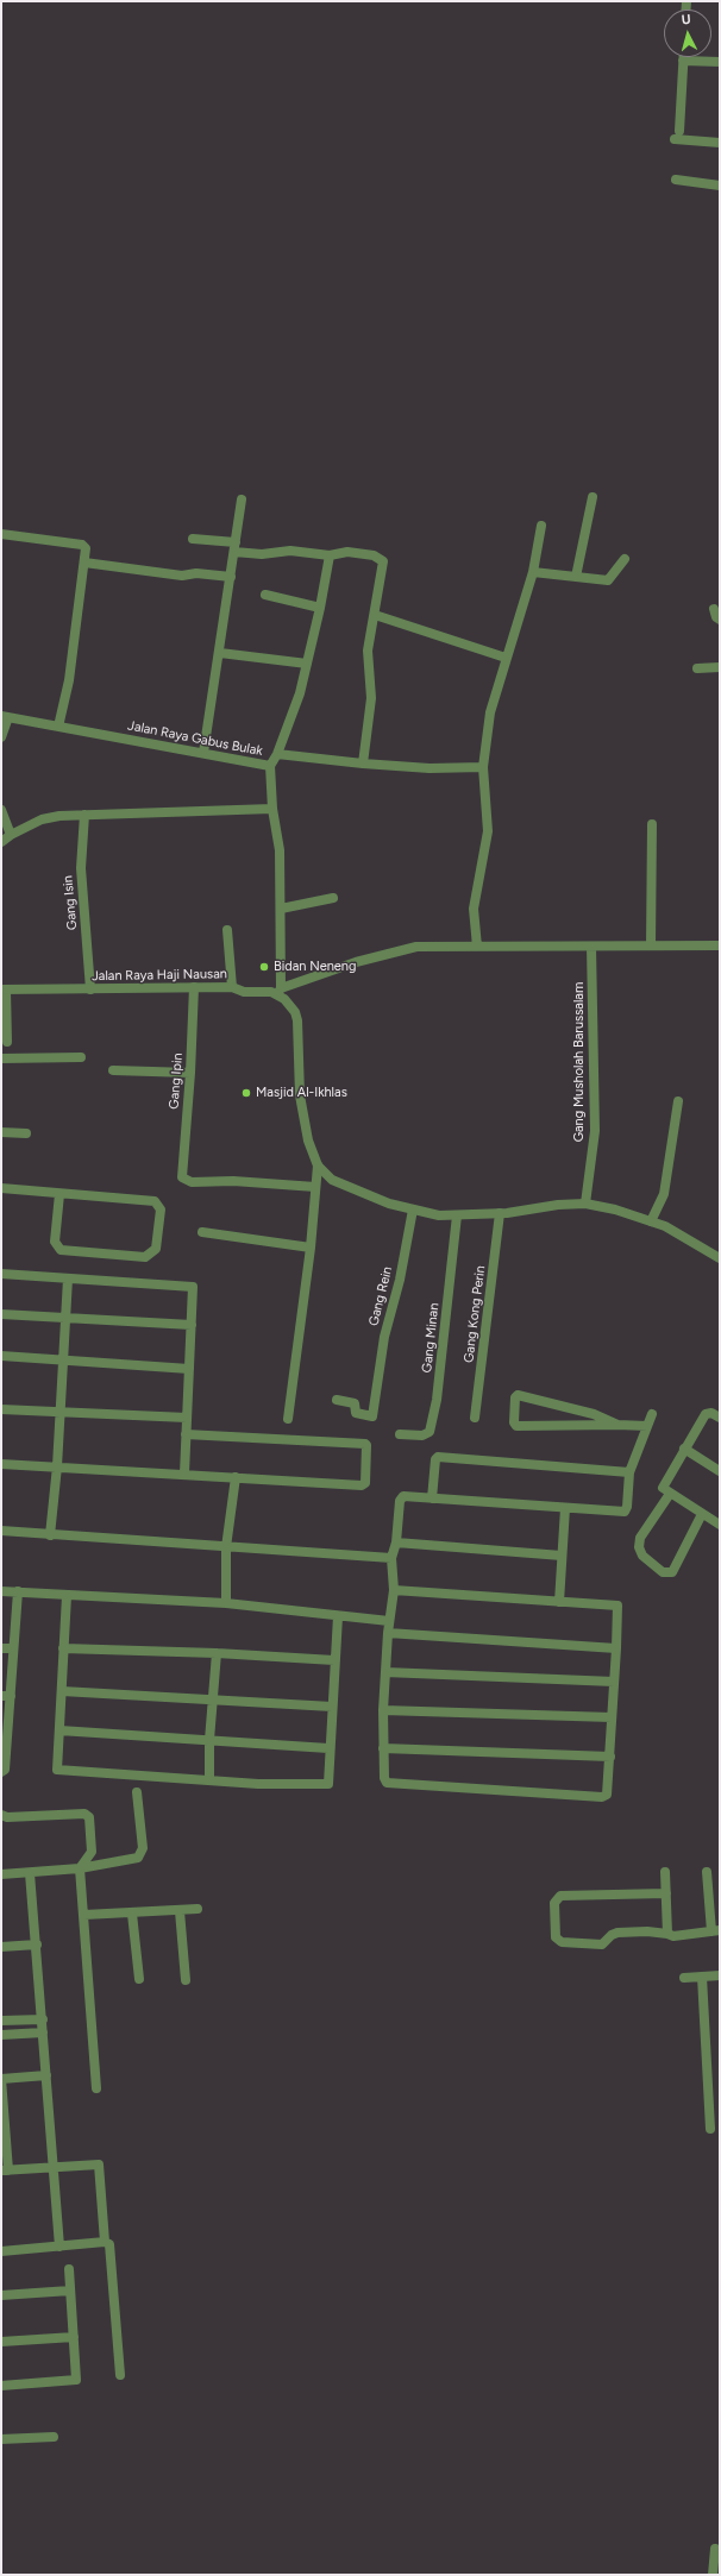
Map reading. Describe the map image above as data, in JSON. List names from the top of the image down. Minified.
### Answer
{"streets":{"street":["Jalan Raya Gabus Bulak","Gang Isin","Jalan Raya Haji Nausan","Gang Musholah Barussalam","Gang Ipin","Gang Rein","Gang Kong Perin","Gang Minan"]},"crossings":[["Jalan Raya Gabus Bulak","Jalan Raya Haji Nausan"],["Gang Isin","Jalan Raya Haji Nausan"],["Jalan Raya Haji Nausan","Gang Ipin"]],"places":["Bidan Neneng","Masjid Al-Ikhlas"],"north":"top"}
